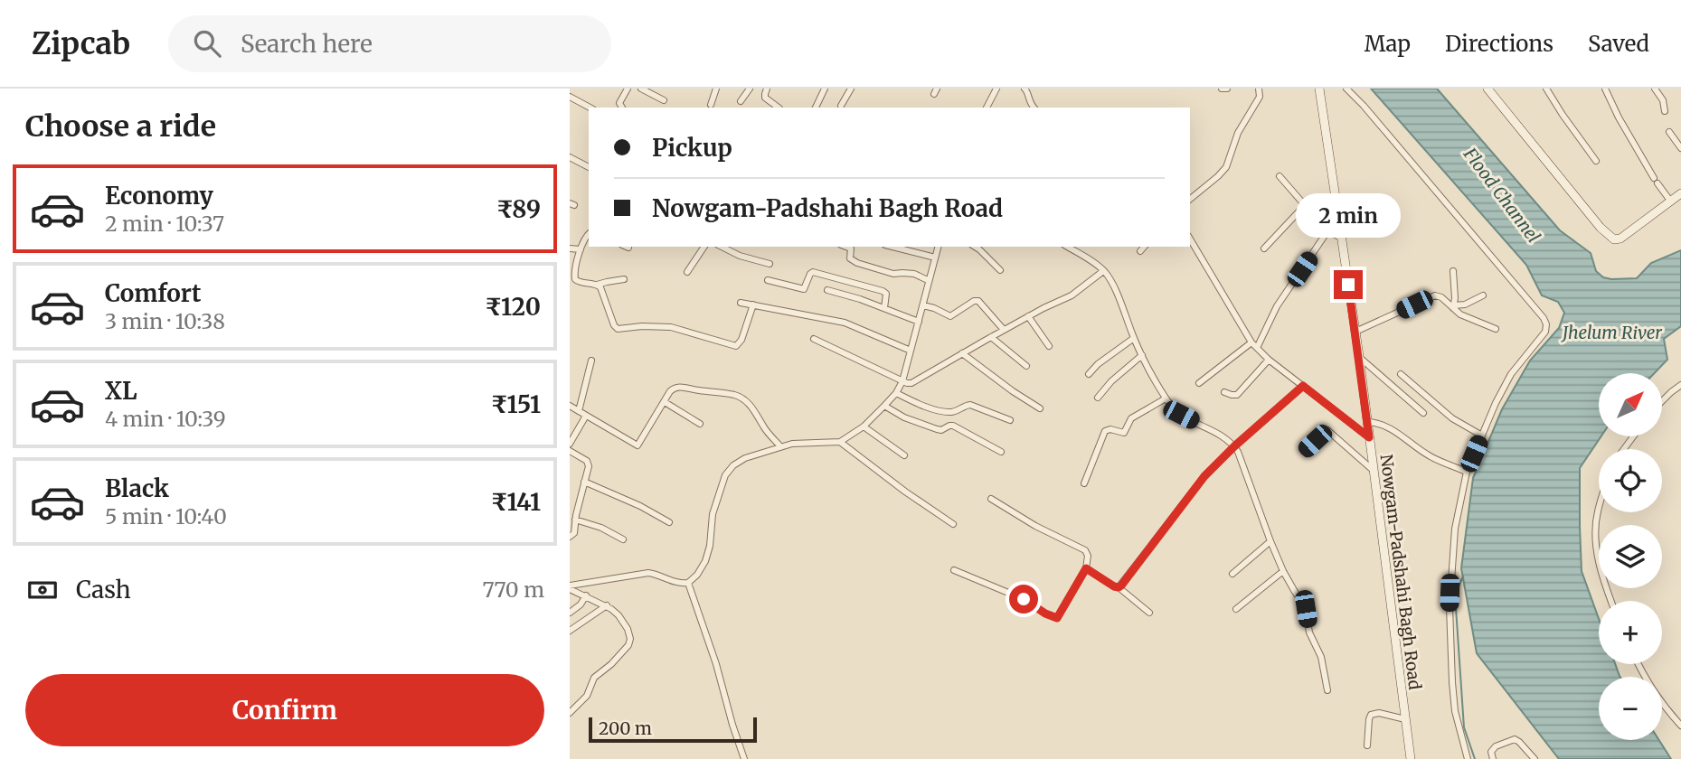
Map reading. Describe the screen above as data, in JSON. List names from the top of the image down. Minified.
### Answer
{"streets":{"main road":["Nowgam-Padshahi Bagh Road"]},"water":["Flood Channel","Jhelum River"],"scale_bar":"200 m","north":"top right","page":{"header":"Zipcab","search":"Search here","nav":["Map","Directions","Saved"],"heading":"Choose a ride","banner":["Pickup","Nowgam-Padshahi Bagh Road"],"list":[{"name":"Economy","note":"2 min · 10:37","value":"₹89"},{"name":"Comfort","note":"3 min · 10:38","value":"₹120"},{"name":"XL","note":"4 min · 10:39","value":"₹151"},{"name":"Black","note":"5 min · 10:40","value":"₹141"}],"bubble":"2 min","map_buttons":["+","−"],"pay":["Cash","770 m"],"buttons":"Confirm","scale":"200 m"}}
